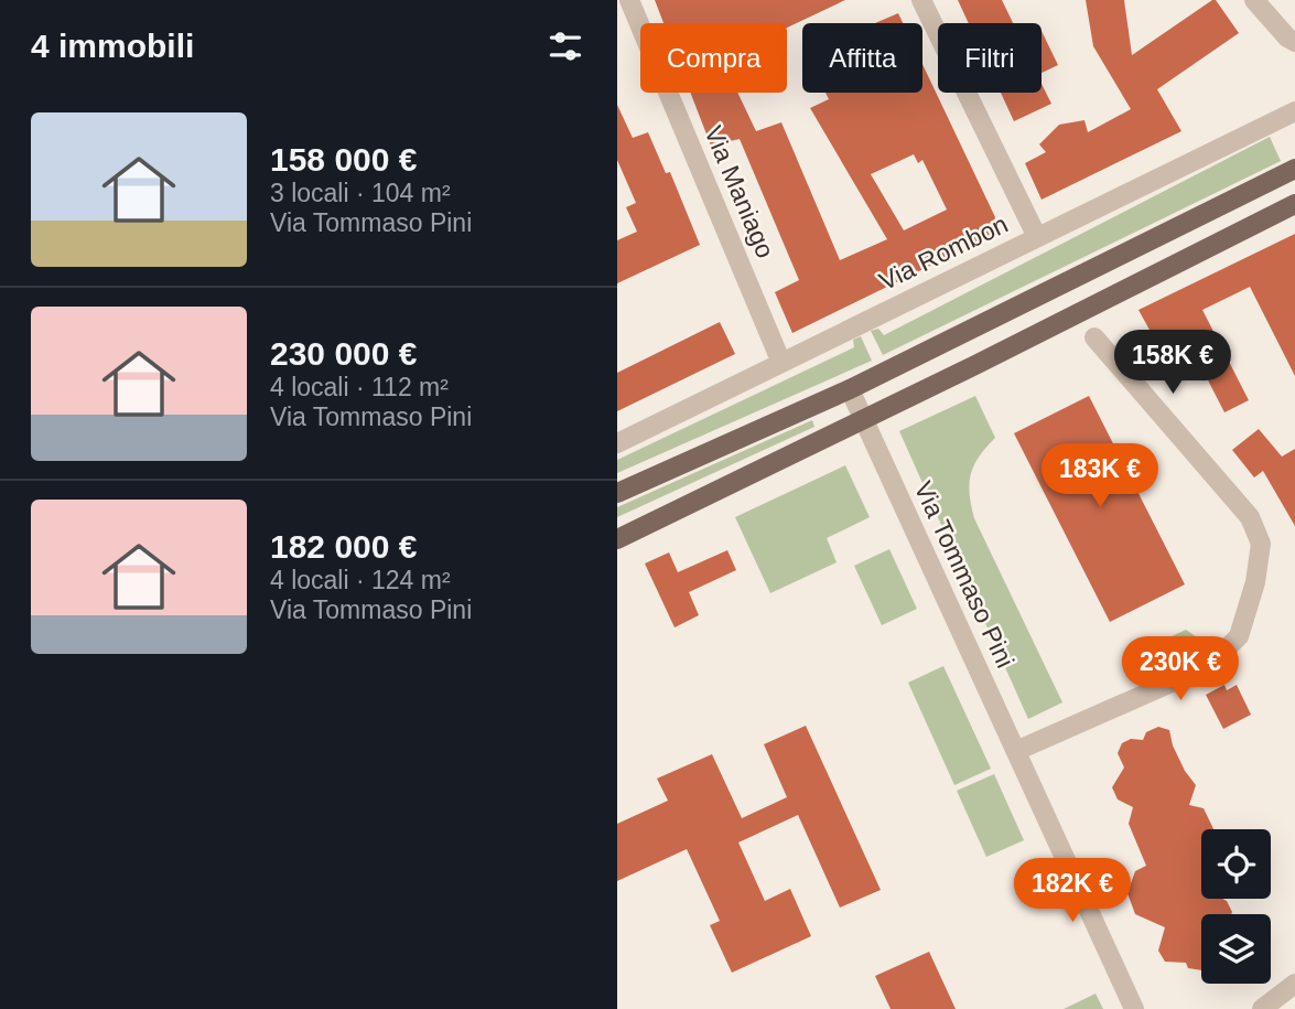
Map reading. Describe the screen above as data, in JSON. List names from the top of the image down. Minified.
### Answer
{"streets":{"street":["Via Maniago","Via Rombon","Via Tommaso Pini"]},"crossings":[["Via Maniago","Via Rombon"]],"page":{"heading":"4 immobili","chip":["Compra","Affitta","Filtri"],"list":[{"name":"158 000 €","note":"3 locali · 104 m² · Via Tommaso Pini"},{"name":"230 000 €","note":"4 locali · 112 m² · Via Tommaso Pini"},{"name":"182 000 €","note":"4 locali · 124 m² · Via Tommaso Pini"}],"price":["158K €","183K €","230K €","182K €"]}}
